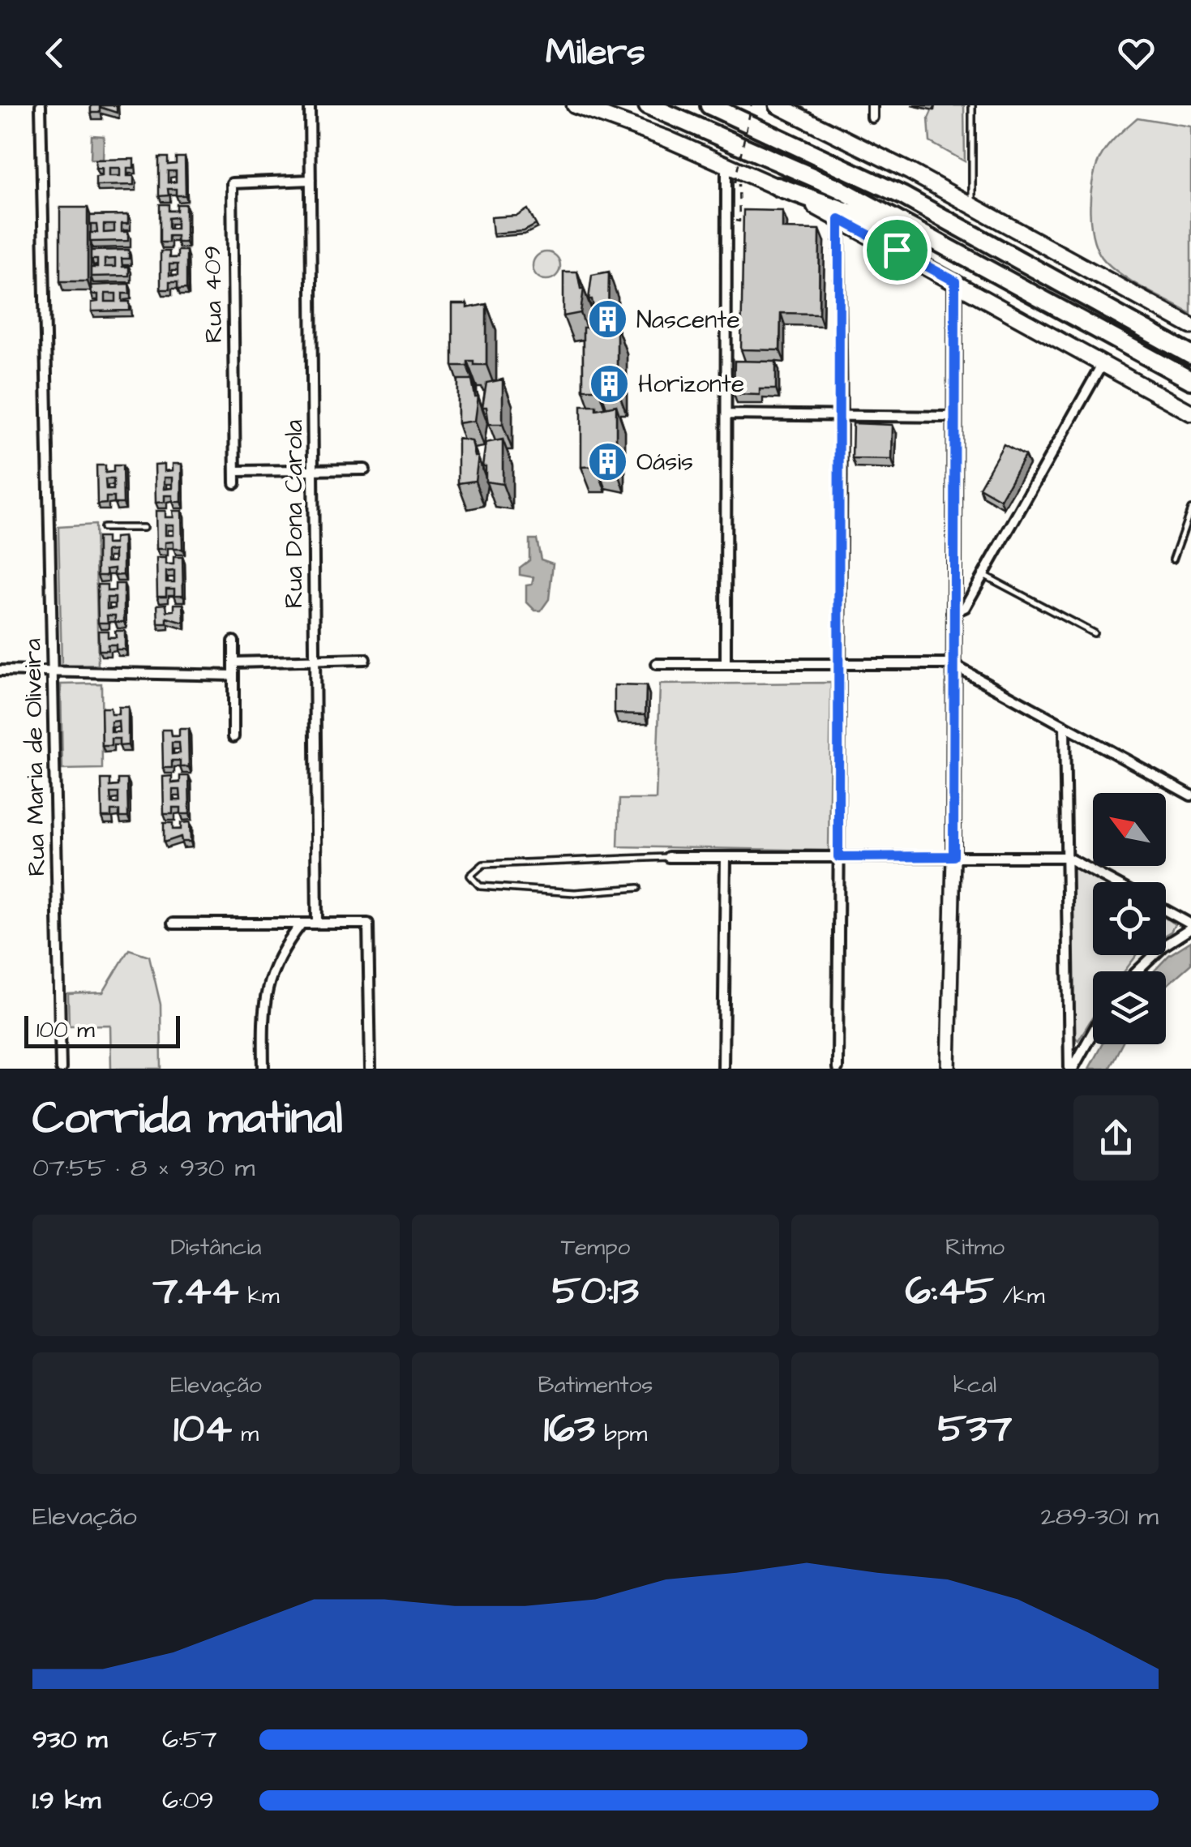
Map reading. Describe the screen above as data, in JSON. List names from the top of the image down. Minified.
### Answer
{"streets":{"street":["Rua 409","Rua Dona Carola","Rua Maria de Oliveira"]},"crossings":[["Rua 409","Rua Dona Carola"]],"places":{"building":["Nascente","Horizonte","Oásis"]},"scale_bar":"100 m","north":"top left","page":{"header":"Milers","scale":"100 m","heading":["Corrida matinal","07:55 · 8 × 930 m"],"stats":[["Distância","7.44 km"],["Tempo","50:13"],["Ritmo","6:45 /km"],["Elevação","104 m"],["Batimentos","163 bpm"],["kcal","537"]],"chart":["Elevação","289–301 m"],"list":[{"name":"930 m","note":"6:57"},{"name":"1.9 km","note":"6:09"}]}}
